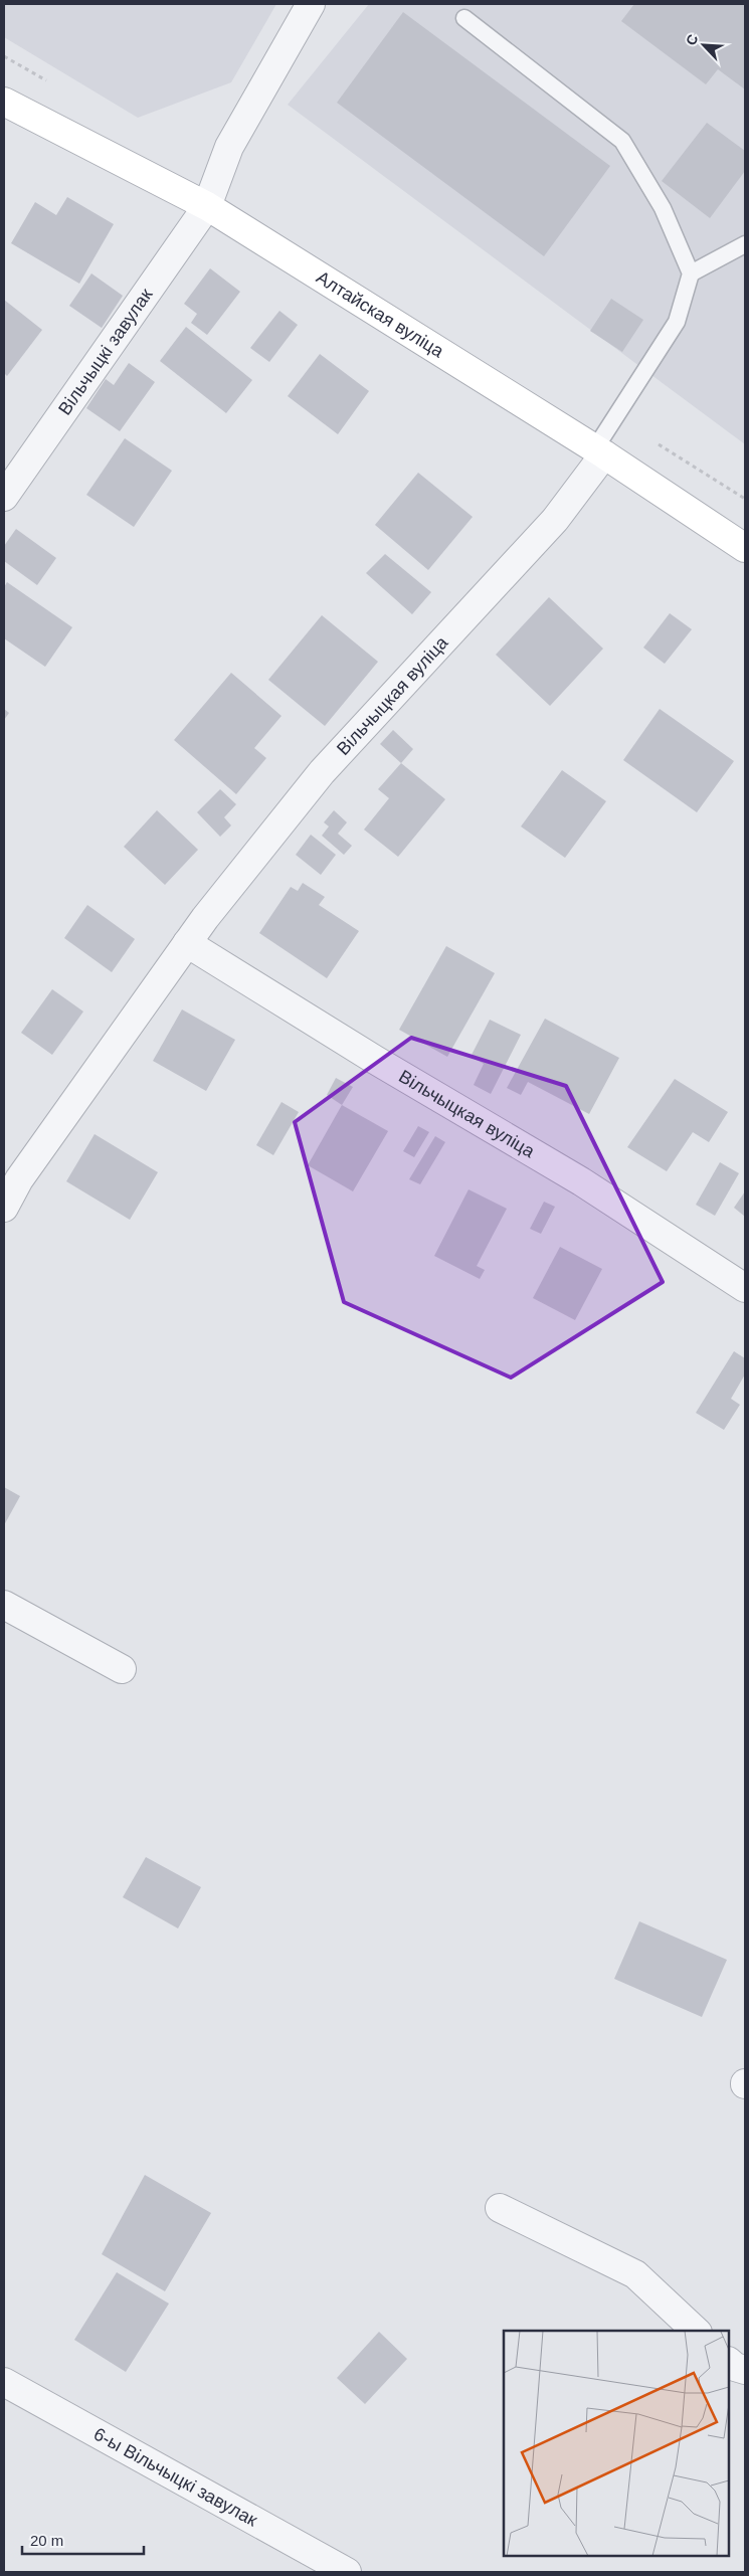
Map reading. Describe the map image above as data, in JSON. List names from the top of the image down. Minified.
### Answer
{"streets":{"main road":["Алтайская вуліца"],"street":["Вільчыцкі завулак","Вільчыцкая вуліца","6-ы Вільчыцкі завулак"]},"crossings":[["Алтайская вуліца","Вільчыцкі завулак"],["Алтайская вуліца","Вільчыцкая вуліца"]],"scale_bar":"20 m","north":"top left"}
